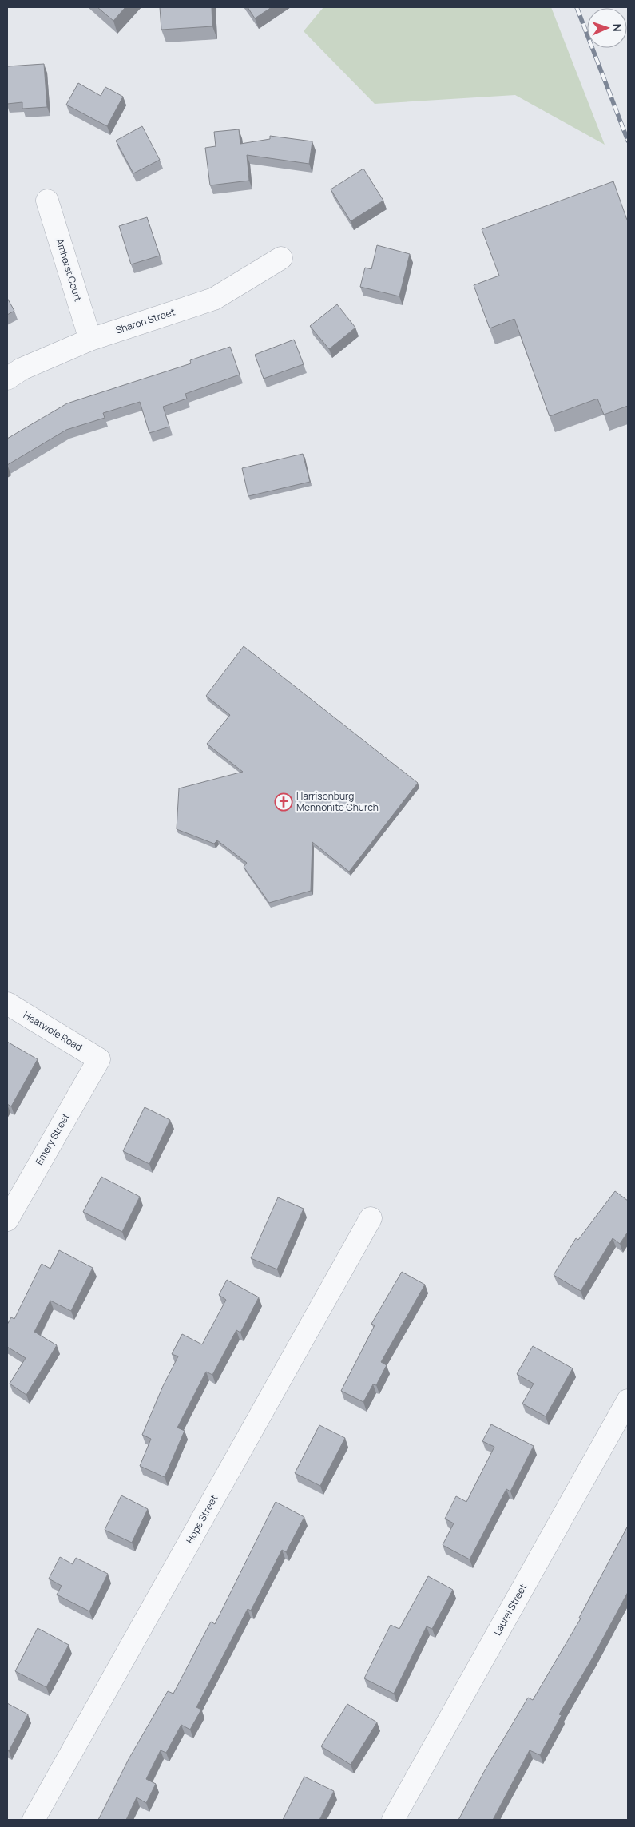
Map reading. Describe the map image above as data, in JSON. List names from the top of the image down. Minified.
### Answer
{"streets":{"street":["Amherst Court","Sharon Street","Heatwole Road","Emery Street","Hope Street","Laurel Street"]},"crossings":[["Amherst Court","Sharon Street"],["Heatwole Road","Emery Street"]],"places":{"church":["Harrisonburg Mennonite Church"]},"north":"right"}
